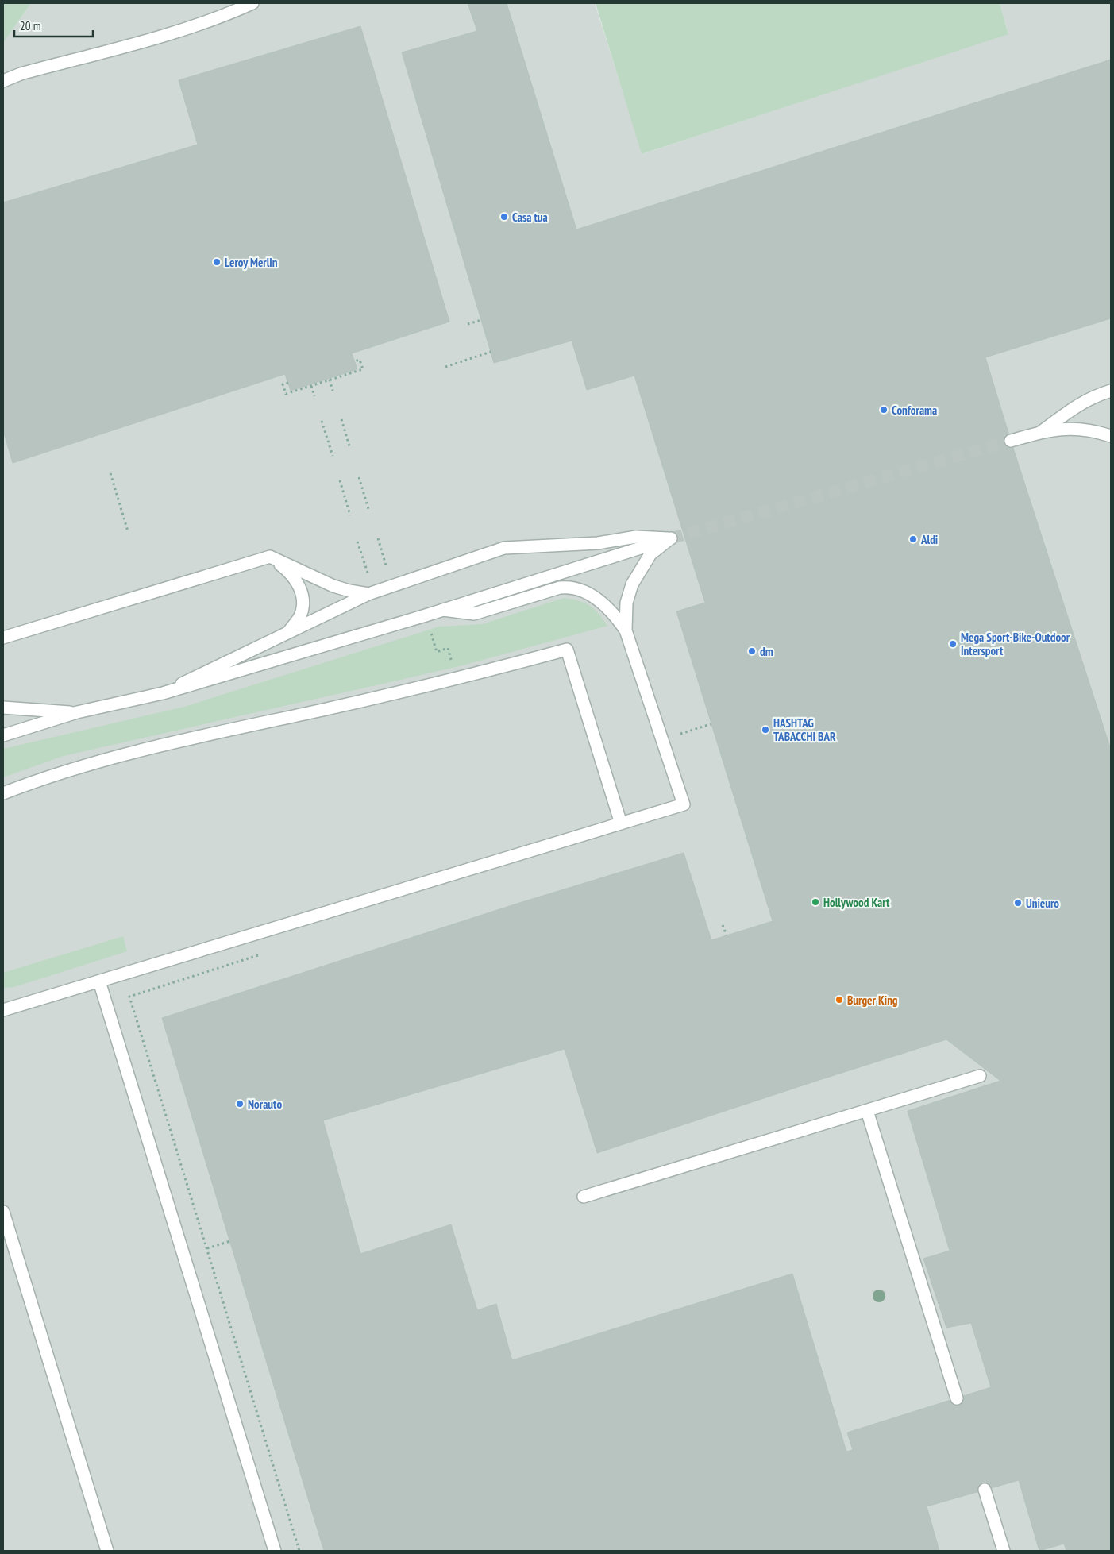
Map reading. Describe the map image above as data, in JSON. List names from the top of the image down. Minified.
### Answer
{"places":["Casa tua","Leroy Merlin","Conforama","Aldi","Mega Sport-Bike-Outdoor Intersport","dm","HASHTAG TABACCHI BAR","Hollywood Kart","Unieuro","Burger King","Norauto"],"scale_bar":"20 m"}
